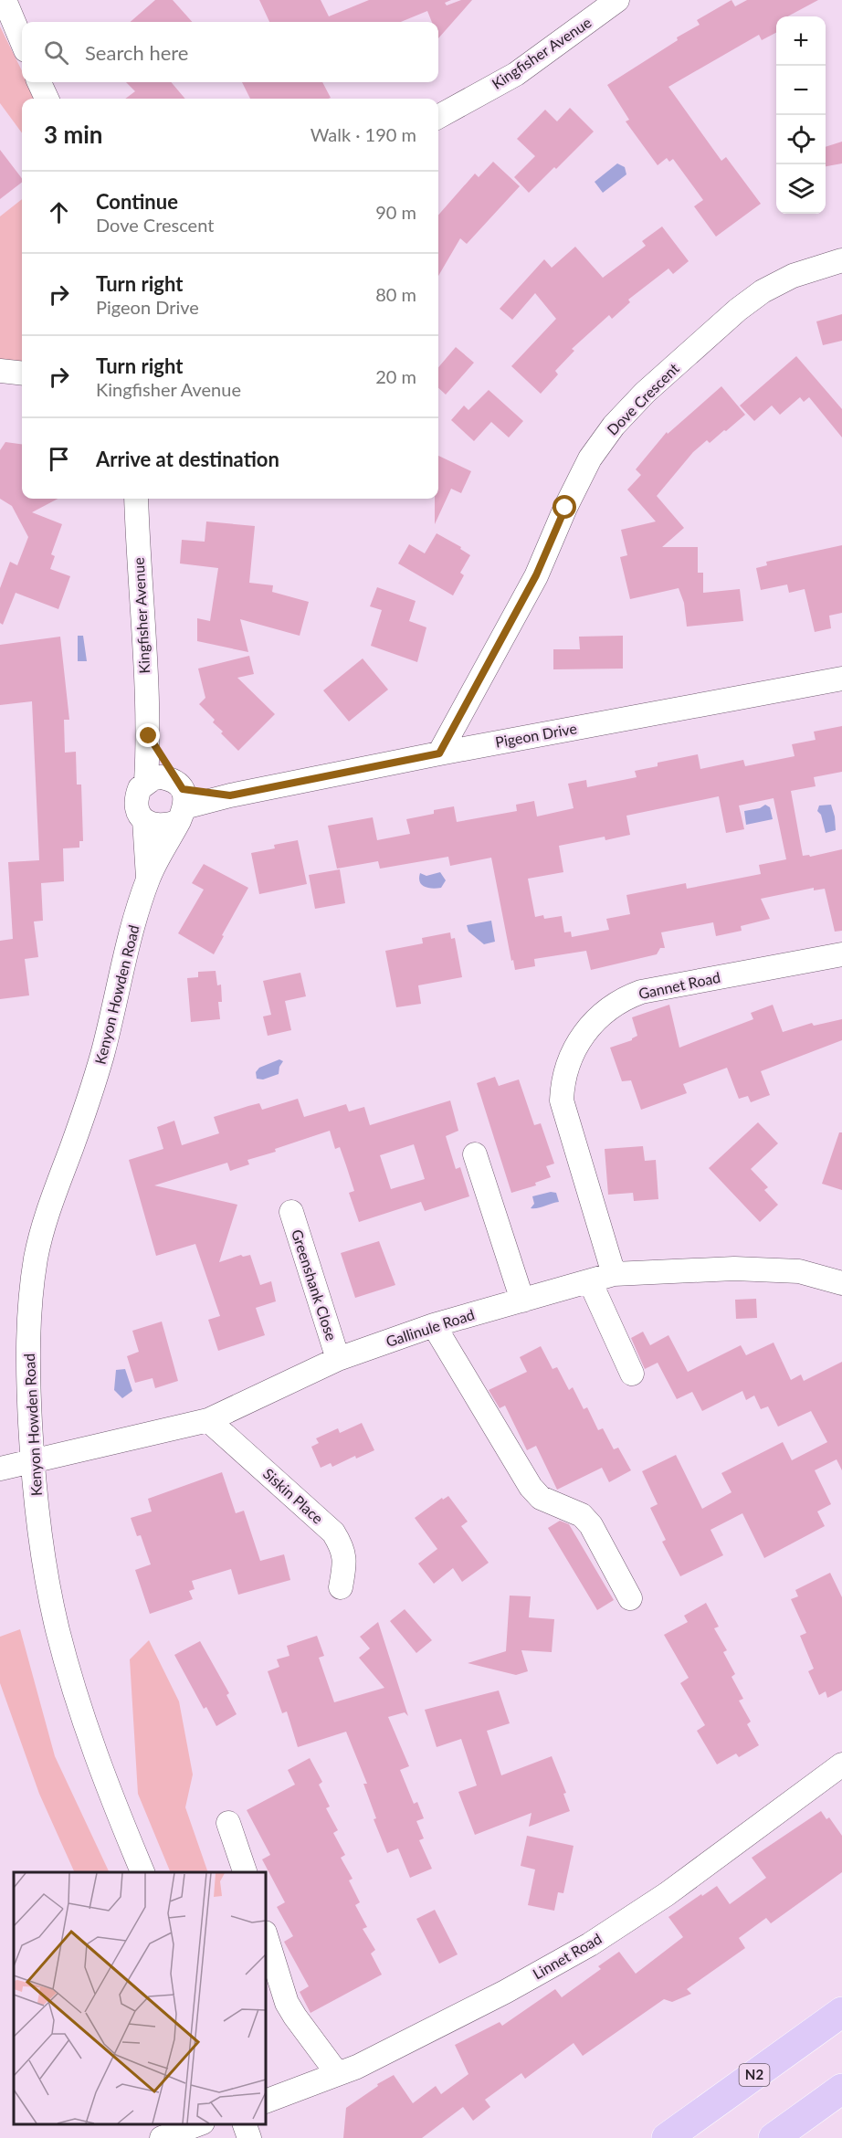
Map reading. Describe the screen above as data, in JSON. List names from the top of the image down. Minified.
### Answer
{"streets":{"highway":["N2"],"street":["Kingfisher Avenue","Dove Crescent","Pigeon Drive","Gannet Road","Kenyon Howden Road","Greenshank Close","Gallinule Road","Siskin Place","Linnet Road"]},"crossings":[["Kingfisher Avenue","Pigeon Drive"],["Kingfisher Avenue","Kenyon Howden Road"],["Dove Crescent","Pigeon Drive"],["Pigeon Drive","Kenyon Howden Road"],["Gannet Road","Gallinule Road"],["Kenyon Howden Road","Gallinule Road"],["Greenshank Close","Gallinule Road"],["Gallinule Road","Siskin Place"]],"page":{"map_buttons":["+","−"],"search":"Search here","heading":["3 min","Walk · 190 m"],"list":[["Continue","Dove Crescent","90 m"],["Turn right","Pigeon Drive","80 m"],["Turn right","Kingfisher Avenue","20 m"],"Arrive at destination"]}}
